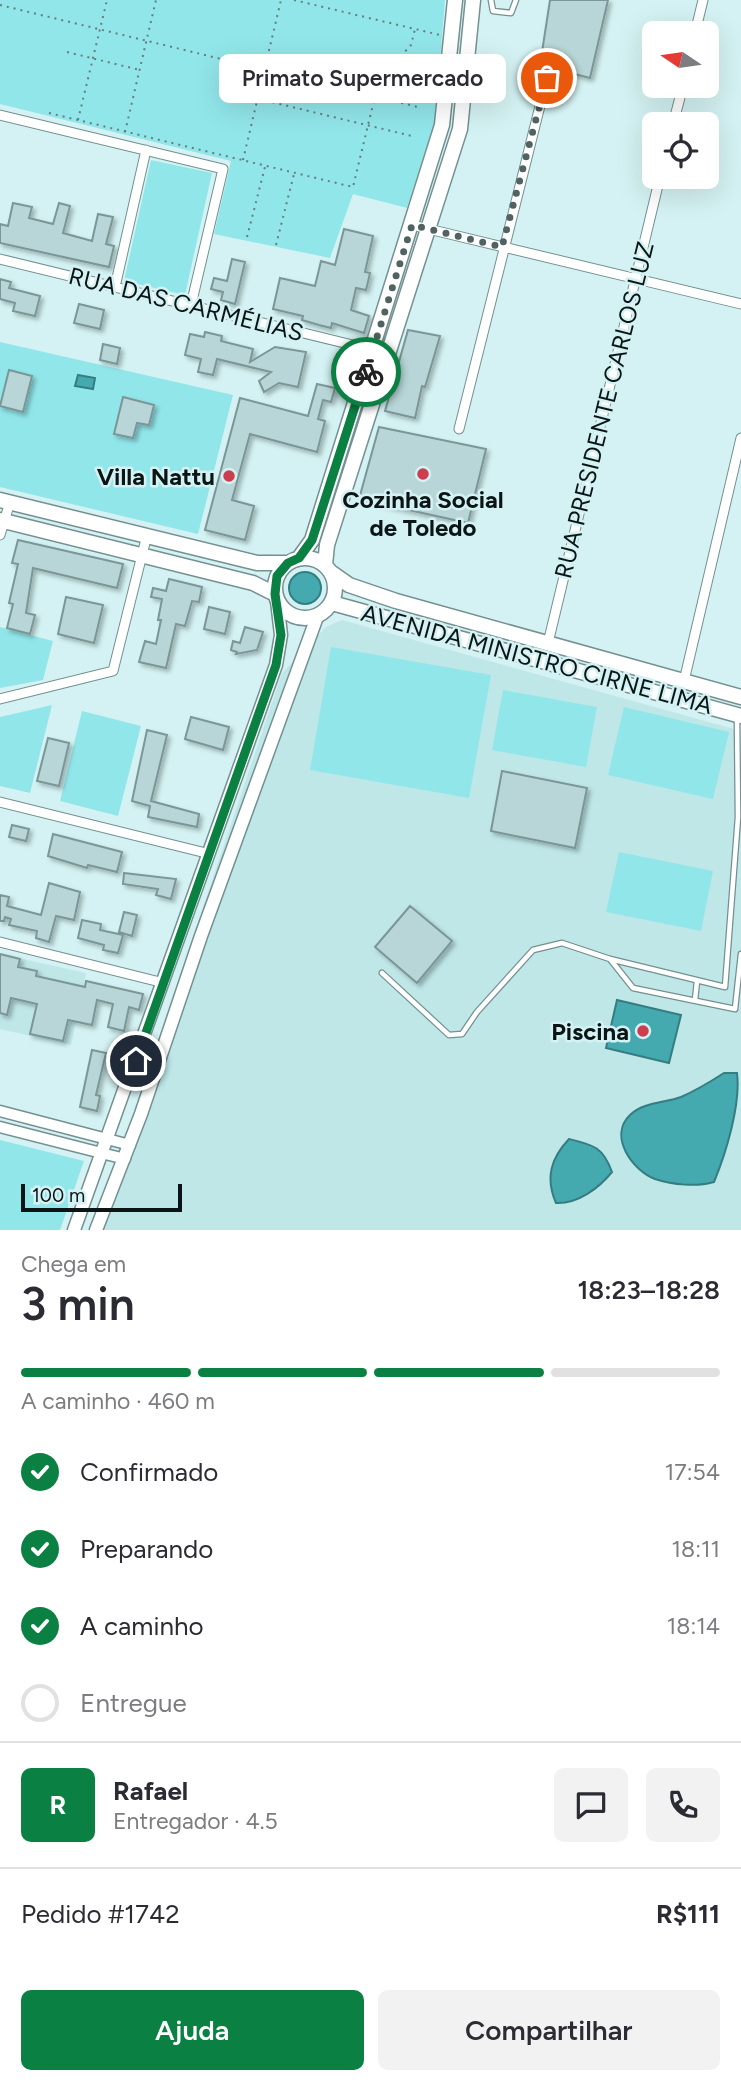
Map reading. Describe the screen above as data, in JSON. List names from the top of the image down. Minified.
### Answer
{"streets":{"main road":["AVENIDA MINISTRO CIRNE LIMA"],"street":["RUA DAS CARMÉLIAS","RUA PRESIDENTE CARLOS LUZ"]},"places":["Primato Supermercado","Cozinha Social de Toledo","Villa Nattu","Piscina"],"scale_bar":"100 m","north":"left","page":{"bubble":"Primato Supermercado","scale":"100 m","heading":["3 min","Chega em","18:23–18:28"],"panel":["Rafael","Entregador · 4.5","Pedido #1742","R$111"],"bar":"A caminho · 460 m","list":[["Confirmado","17:54"],["Preparando","18:11"],["A caminho","18:14"],"Entregue"],"round":"R","buttons":["Ajuda","Compartilhar"]}}
